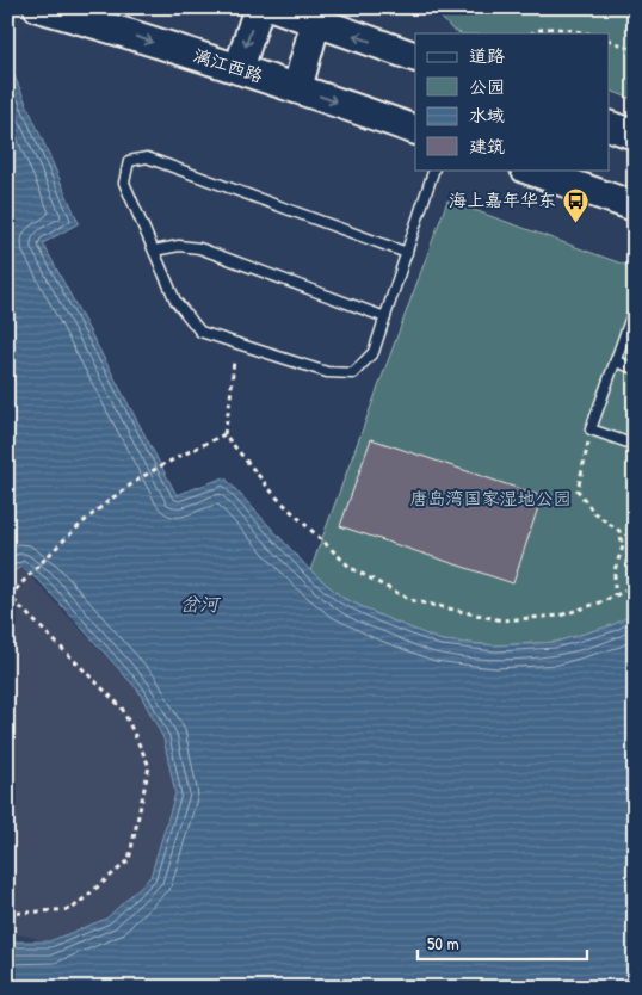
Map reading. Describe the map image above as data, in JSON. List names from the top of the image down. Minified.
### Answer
{"streets":{"main road":["漓江西路"]},"water":["岔河"],"parks":["唐岛湾国家湿地公园"],"places":{"bus stop":["海上嘉年华东"]},"legend":["道路","公园","水域","建筑"],"scale_bar":"50 m"}
